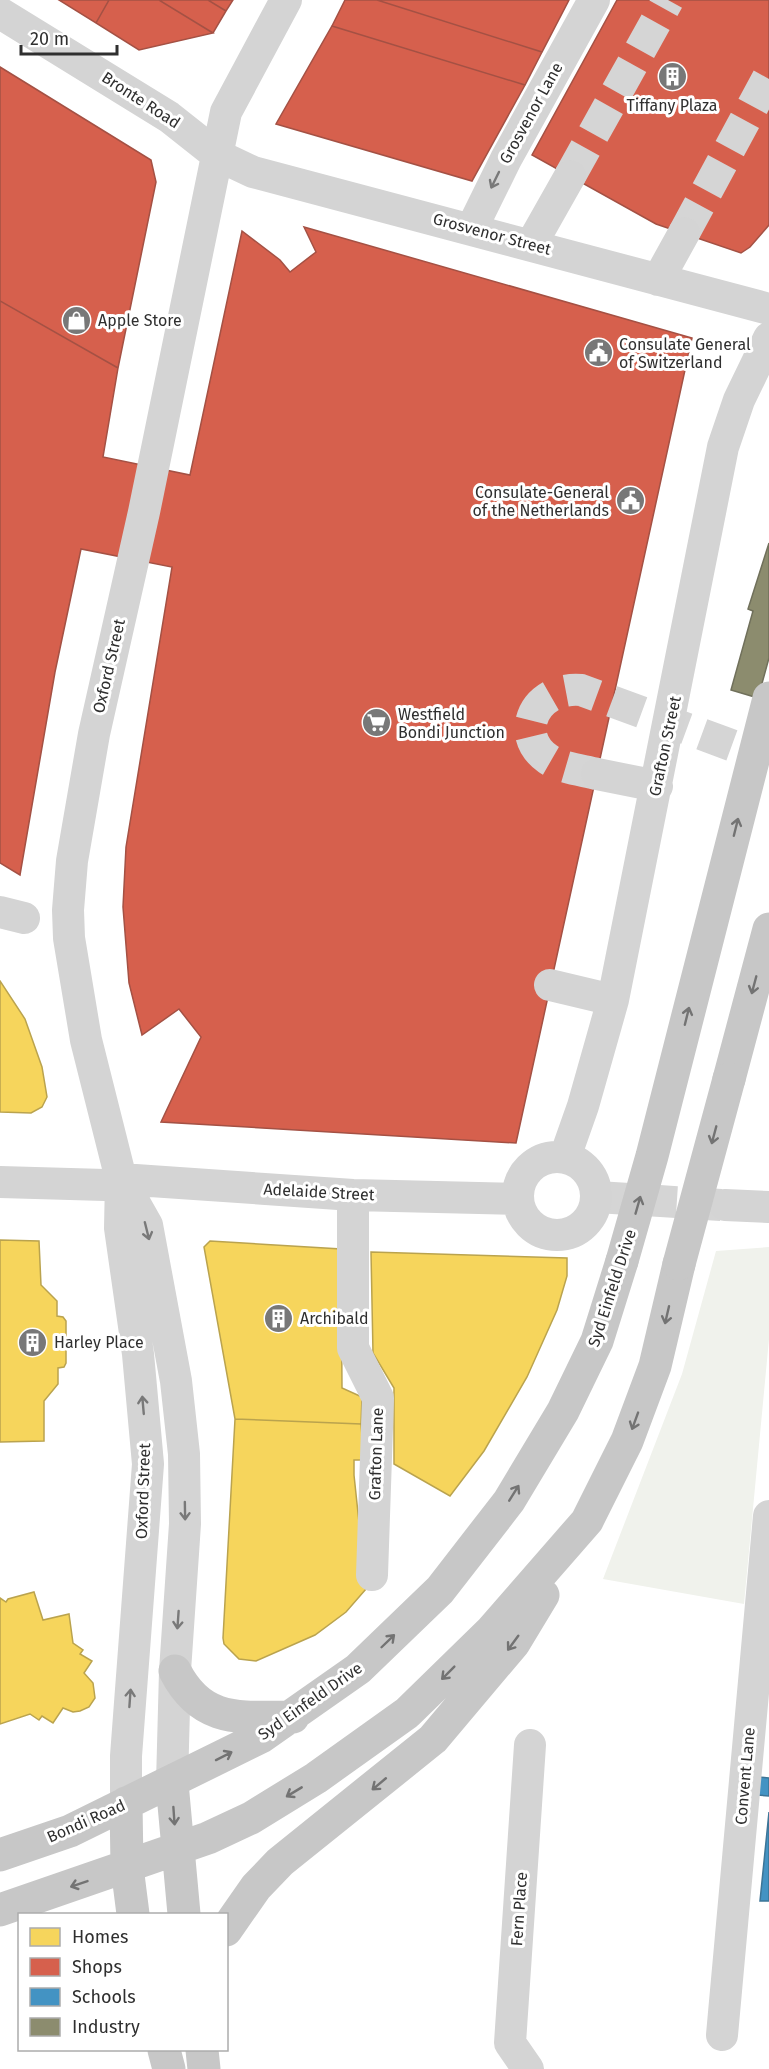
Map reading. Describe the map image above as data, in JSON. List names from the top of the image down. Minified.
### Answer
{"streets":{"main road":["Syd Einfeld Drive","Bondi Road"],"street":["Bronte Road","Grosvenor Lane","Grosvenor Street","Oxford Street","Grafton Street","Adelaide Street","Grafton Lane","Convent Lane","Fern Place"]},"crossings":[["Bronte Road","Grosvenor Street"],["Bronte Road","Oxford Street"],["Grosvenor Lane","Grosvenor Street"],["Grosvenor Street","Oxford Street"],["Oxford Street","Adelaide Street"],["Oxford Street","Syd Einfeld Drive"],["Oxford Street","Bondi Road"],["Grafton Street","Adelaide Street"],["Adelaide Street","Grafton Lane"],["Syd Einfeld Drive","Bondi Road"]],"places":{"building":["Tiffany Plaza","Archibald","Harley Place"],"shop":["Apple Store"],"public building":["Consulate General of Switzerland","Consulate-General of the Netherlands"],"supermarket":["Westfield Bondi Junction"]},"legend":["Homes","Shops","Schools","Industry"],"scale_bar":"20 m"}
